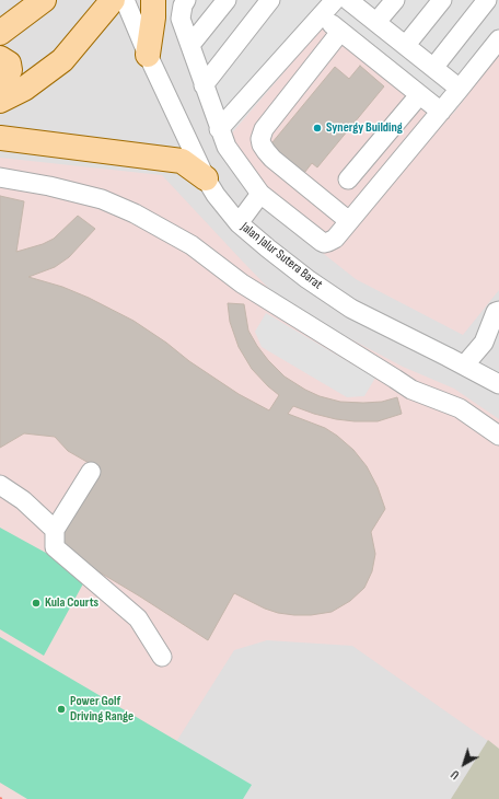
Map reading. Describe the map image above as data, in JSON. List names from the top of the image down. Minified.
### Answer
{"streets":{"street":["Jalan Jalur Sutera Barat"]},"places":["Synergy Building","Kula Courts","Power Golf Driving Range"],"north":"bottom left"}
